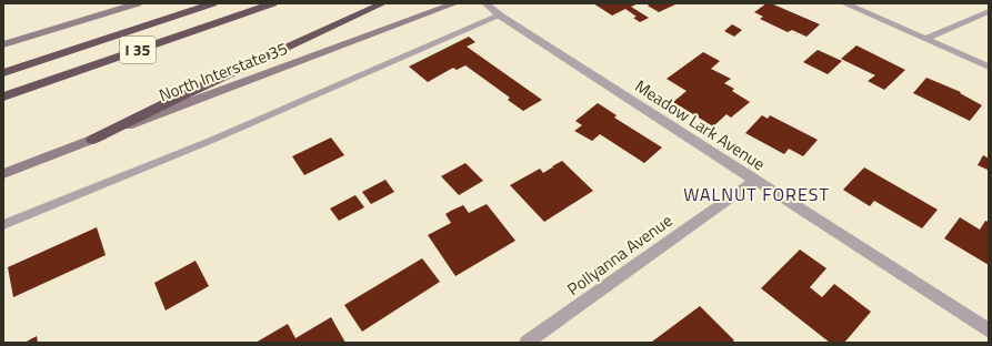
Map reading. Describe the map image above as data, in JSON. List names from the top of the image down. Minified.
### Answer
{"streets":{"highway":["I 35"],"main road":["North Interstate 35"],"street":["Meadow Lark Avenue","Pollyanna Avenue"]},"crossings":[["Meadow Lark Avenue","Pollyanna Avenue"]],"districts":["WALNUT FOREST"]}
